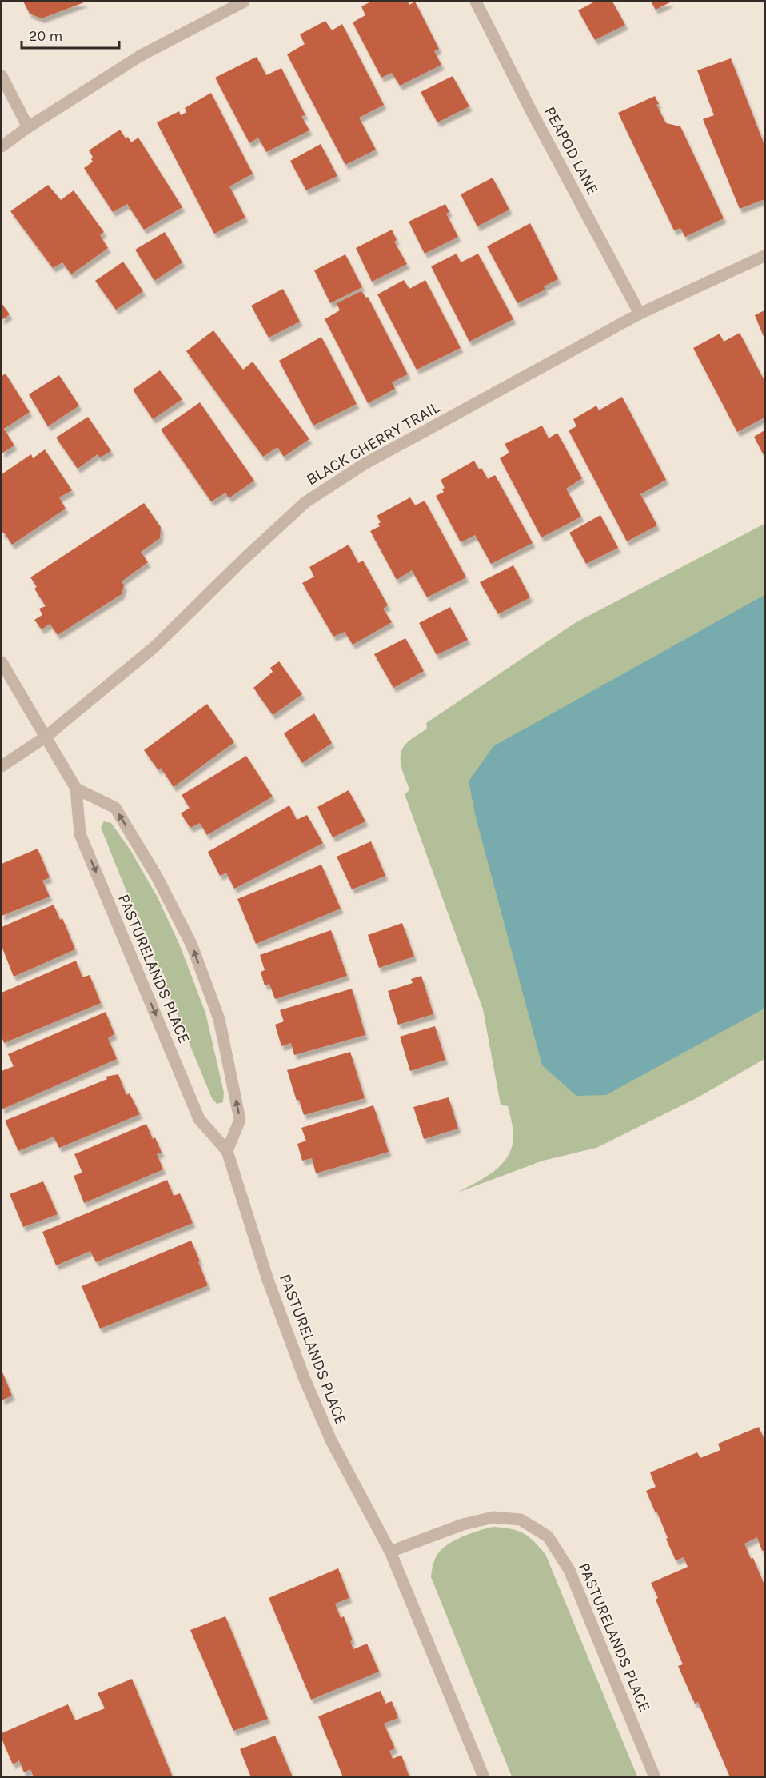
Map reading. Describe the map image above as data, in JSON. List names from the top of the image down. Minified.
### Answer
{"streets":{"street":["PEAPOD LANE","BLACK CHERRY TRAIL","PASTURELANDS PLACE"]},"crossings":[["PEAPOD LANE","BLACK CHERRY TRAIL"],["BLACK CHERRY TRAIL","PASTURELANDS PLACE"]],"scale_bar":"20 m"}
